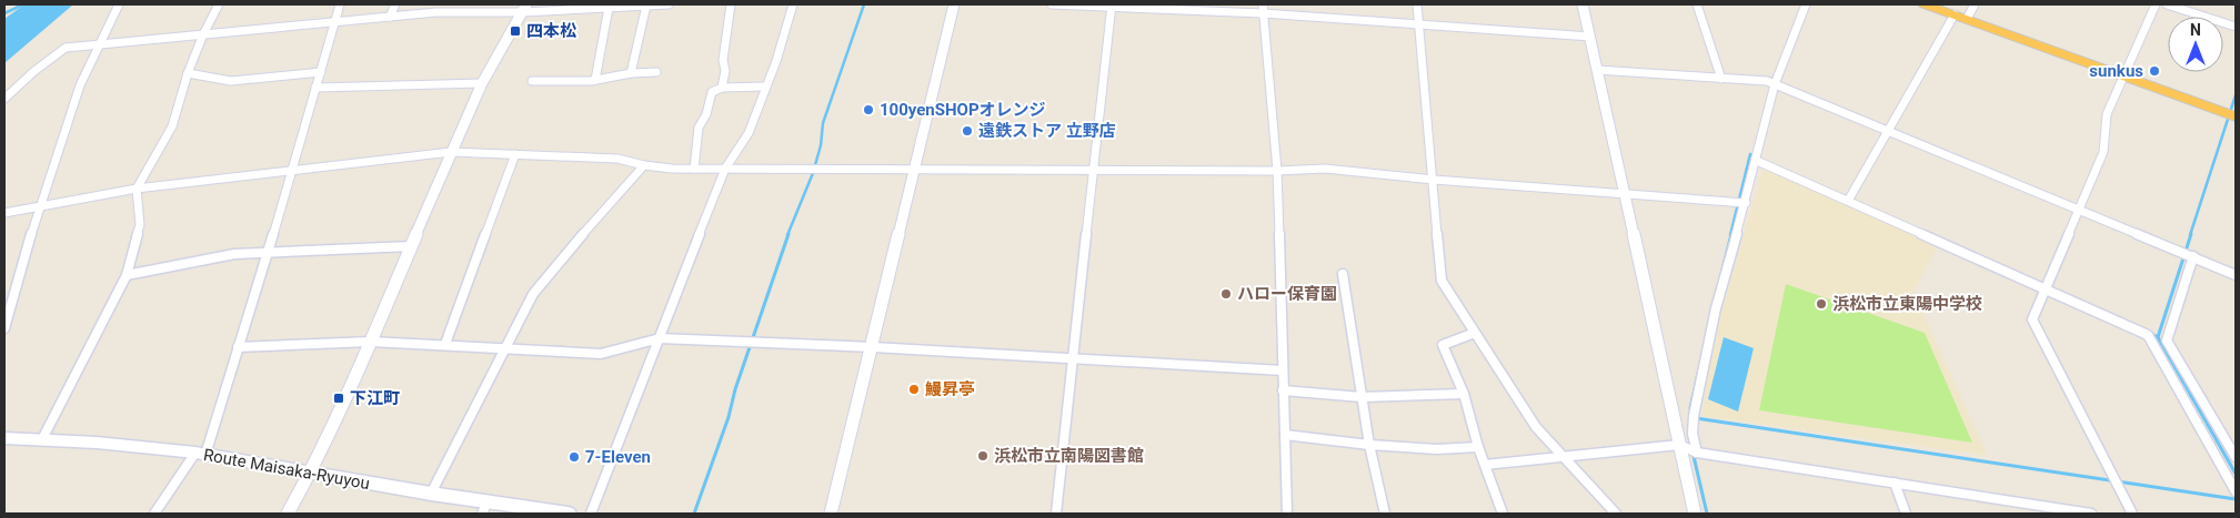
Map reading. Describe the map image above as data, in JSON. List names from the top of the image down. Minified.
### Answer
{"streets":{"main road":["Route Maisaka-Ryuyou"]},"places":{"transit":["四本松","下江町"],"other":["sunkus","100yenSHOPオレンジ","遠鉄ストア 立野店","ハロー保育園","浜松市立東陽中学校","鰻昇亭","浜松市立南陽図書館","7-Eleven"]},"north":"top"}
